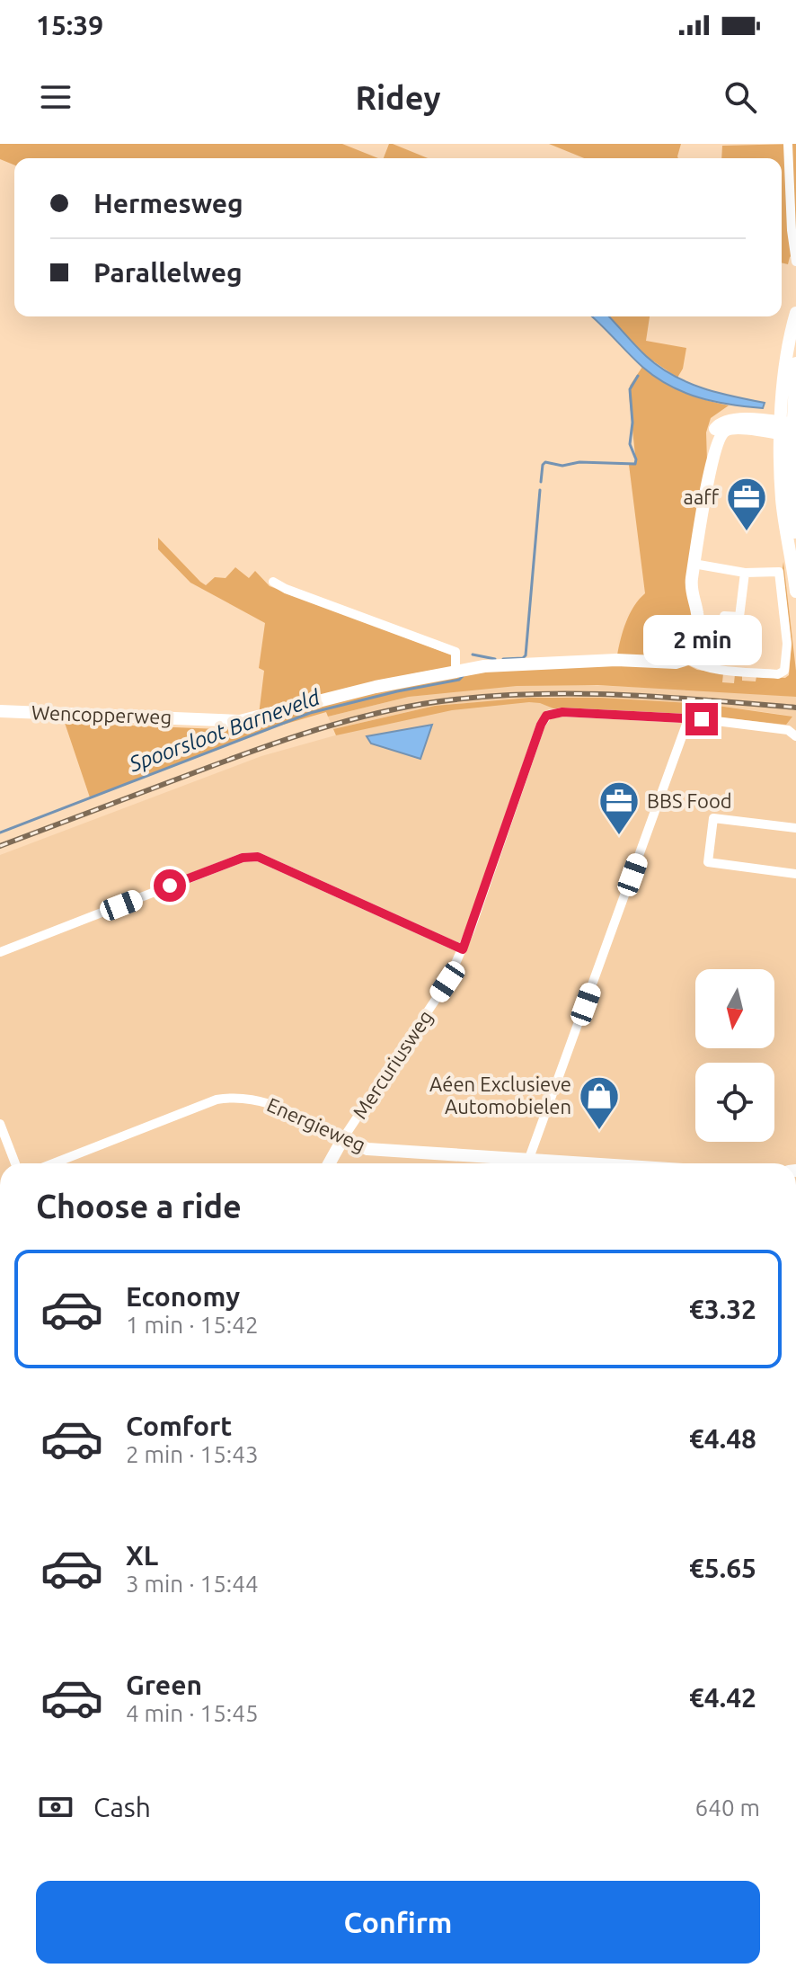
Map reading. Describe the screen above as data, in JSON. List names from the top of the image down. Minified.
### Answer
{"streets":{"street":["Wencopperweg","Mercuriusweg","Energieweg"]},"crossings":[["Mercuriusweg","Energieweg"]],"water":["Spoorsloot Barneveld"],"places":{"office":["aaff","BBS Food"],"shop":["Aéen Exclusieve Automobielen"]},"north":"bottom","page":{"status":"15:39","header":"Ridey","banner":["Hermesweg","Parallelweg"],"bubble":"2 min","heading":"Choose a ride","list":[{"name":"Economy","note":"1 min · 15:42","value":"€3.32"},{"name":"Comfort","note":"2 min · 15:43","value":"€4.48"},{"name":"XL","note":"3 min · 15:44","value":"€5.65"},{"name":"Green","note":"4 min · 15:45","value":"€4.42"}],"pay":["Cash","640 m"],"buttons":"Confirm"}}
